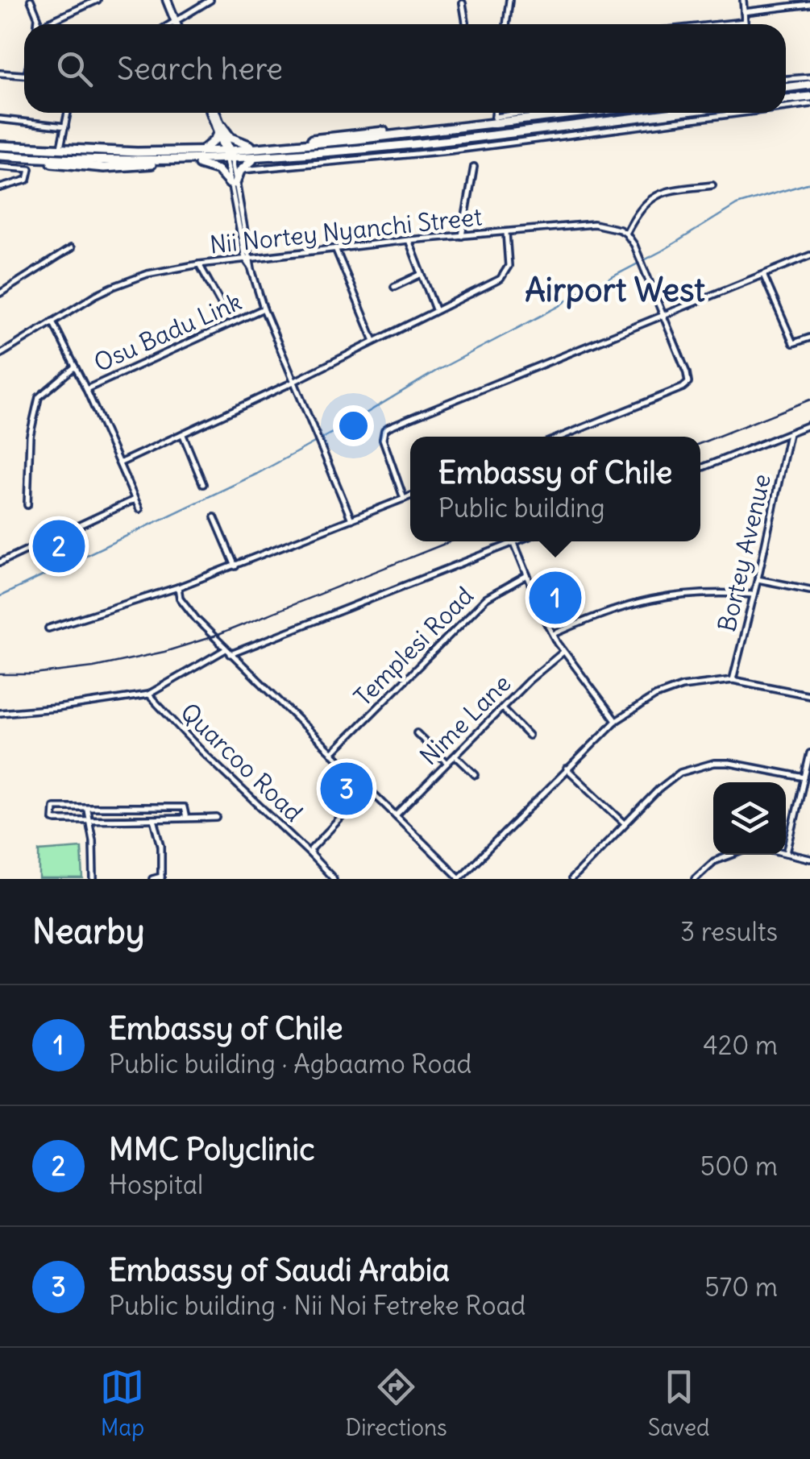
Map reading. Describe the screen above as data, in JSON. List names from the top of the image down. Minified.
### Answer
{"streets":{"street":["Nii Nortey Nyanchi Street","Osu Badu Link","Bortey Avenue","Templesi Road","Nime Lane","Quarcoo Road"]},"districts":["Airport West"],"page":{"search":"Search here","popup":["Embassy of Chile","Public building"],"pins":["2","1","3"],"heading":["Nearby","3 results"],"list":[{"mark":"1","name":"Embassy of Chile","note":"Public building · Agbaamo Road","value":"420 m"},{"mark":"2","name":"MMC Polyclinic","note":"Hospital","value":"500 m"},{"mark":"3","name":"Embassy of Saudi Arabia","note":"Public building · Nii Noi Fetreke Road","value":"570 m"}],"nav":["Map","Directions","Saved"]}}
